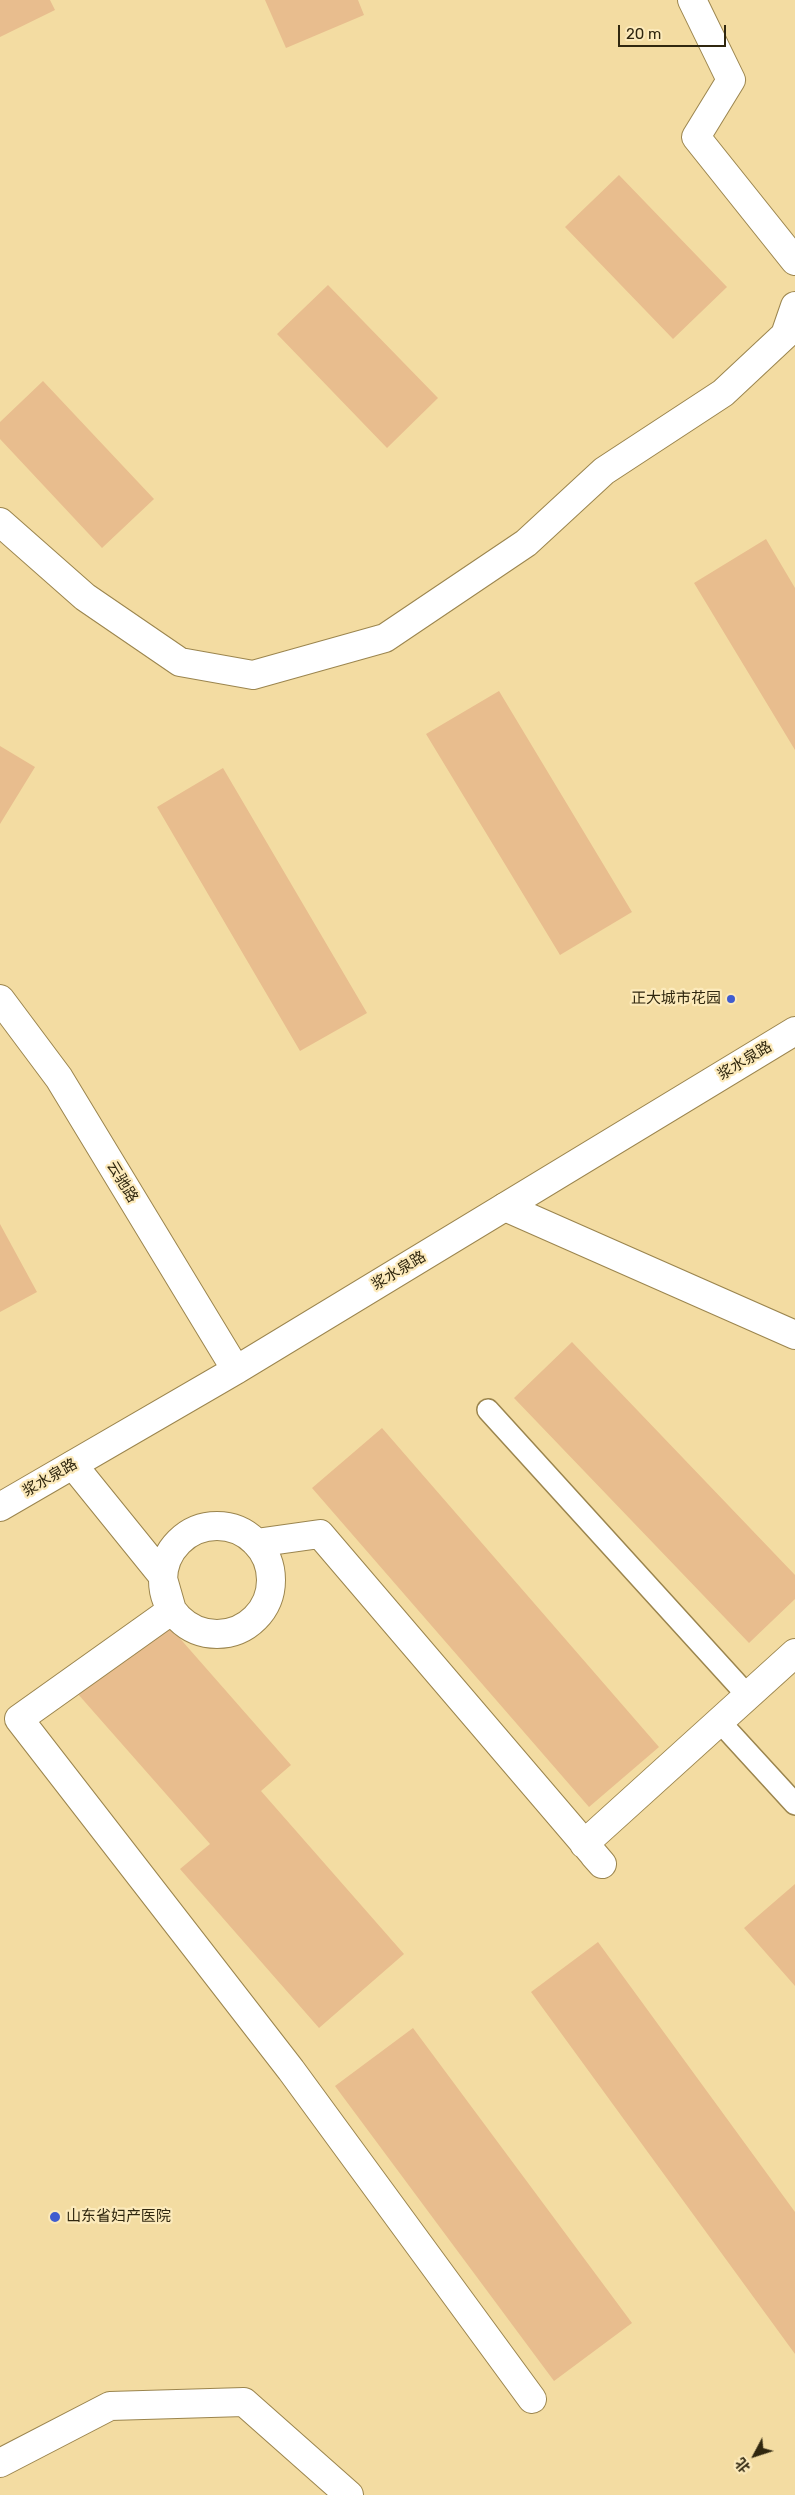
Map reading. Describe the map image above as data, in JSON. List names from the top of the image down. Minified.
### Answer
{"streets":{"street":["浆水泉路","云驰路"]},"crossings":[["浆水泉路","云驰路"]],"places":["正大城市花园","山东省妇产医院"],"scale_bar":"20 m","north":"bottom left"}
